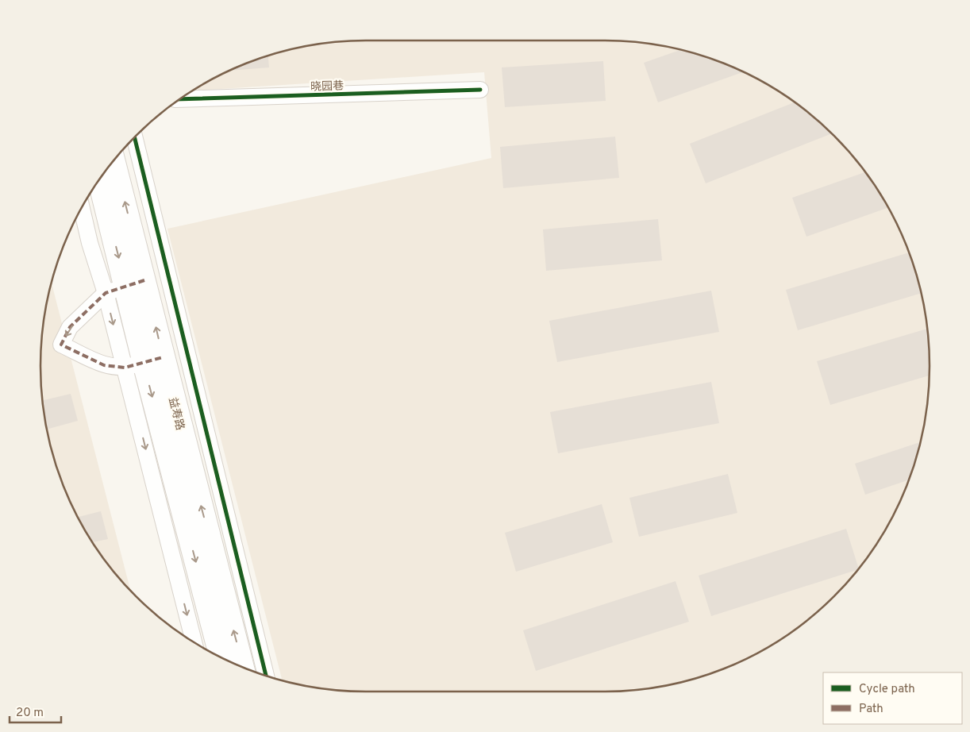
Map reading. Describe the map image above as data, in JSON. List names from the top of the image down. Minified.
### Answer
{"streets":{"main road":["益寿路"],"street":["晓园巷"]},"legend":["Cycle path","Path"],"scale_bar":"20 m"}
